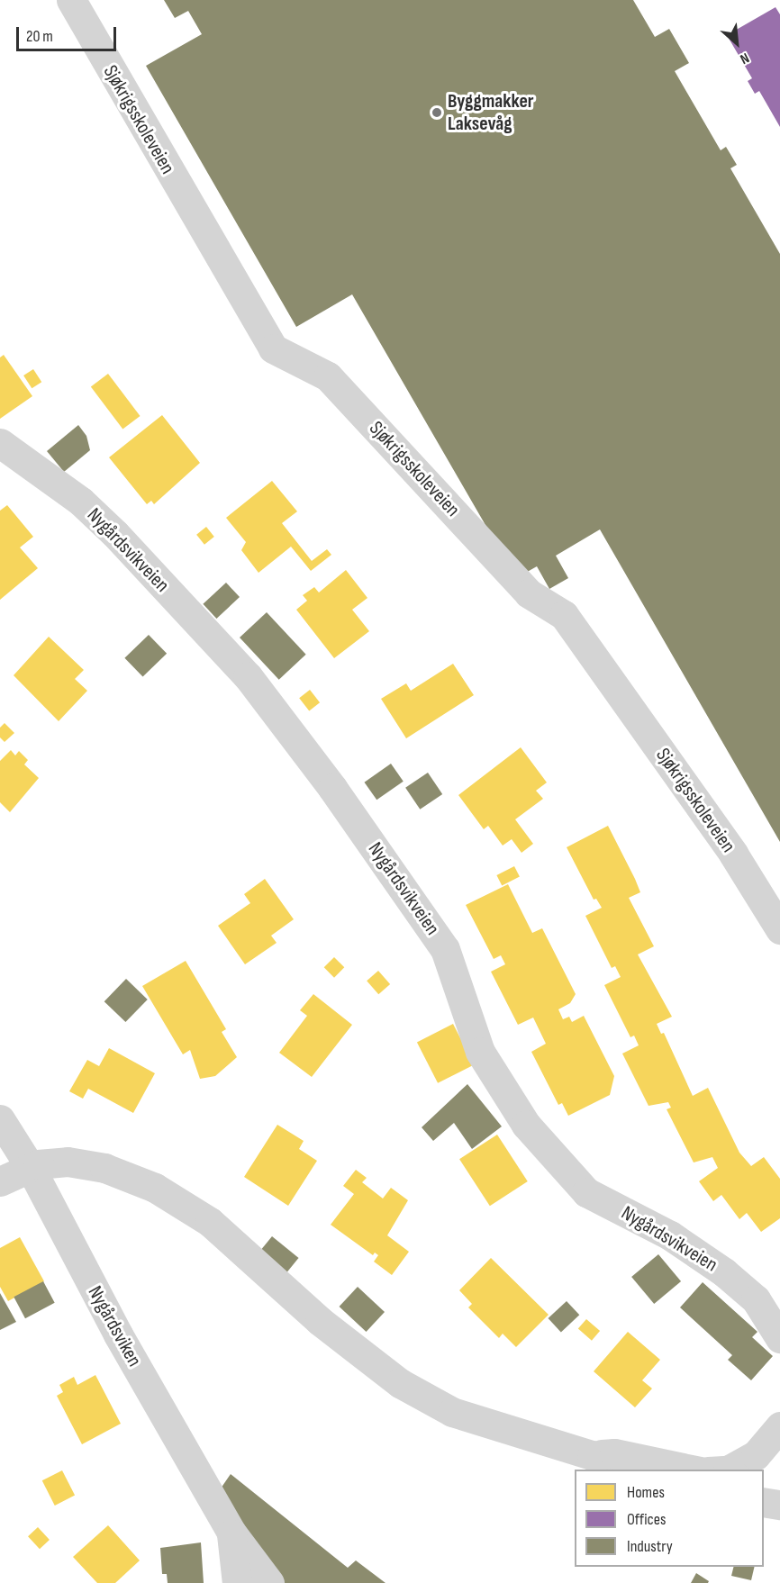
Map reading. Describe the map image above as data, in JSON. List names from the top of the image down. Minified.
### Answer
{"streets":{"street":["Sjøkrigsskoleveien","Nygårdsvikveien","Nygårdsviken"]},"places":["Byggmakker Laksevåg"],"legend":["Homes","Offices","Industry"],"scale_bar":"20 m","north":"bottom right"}
